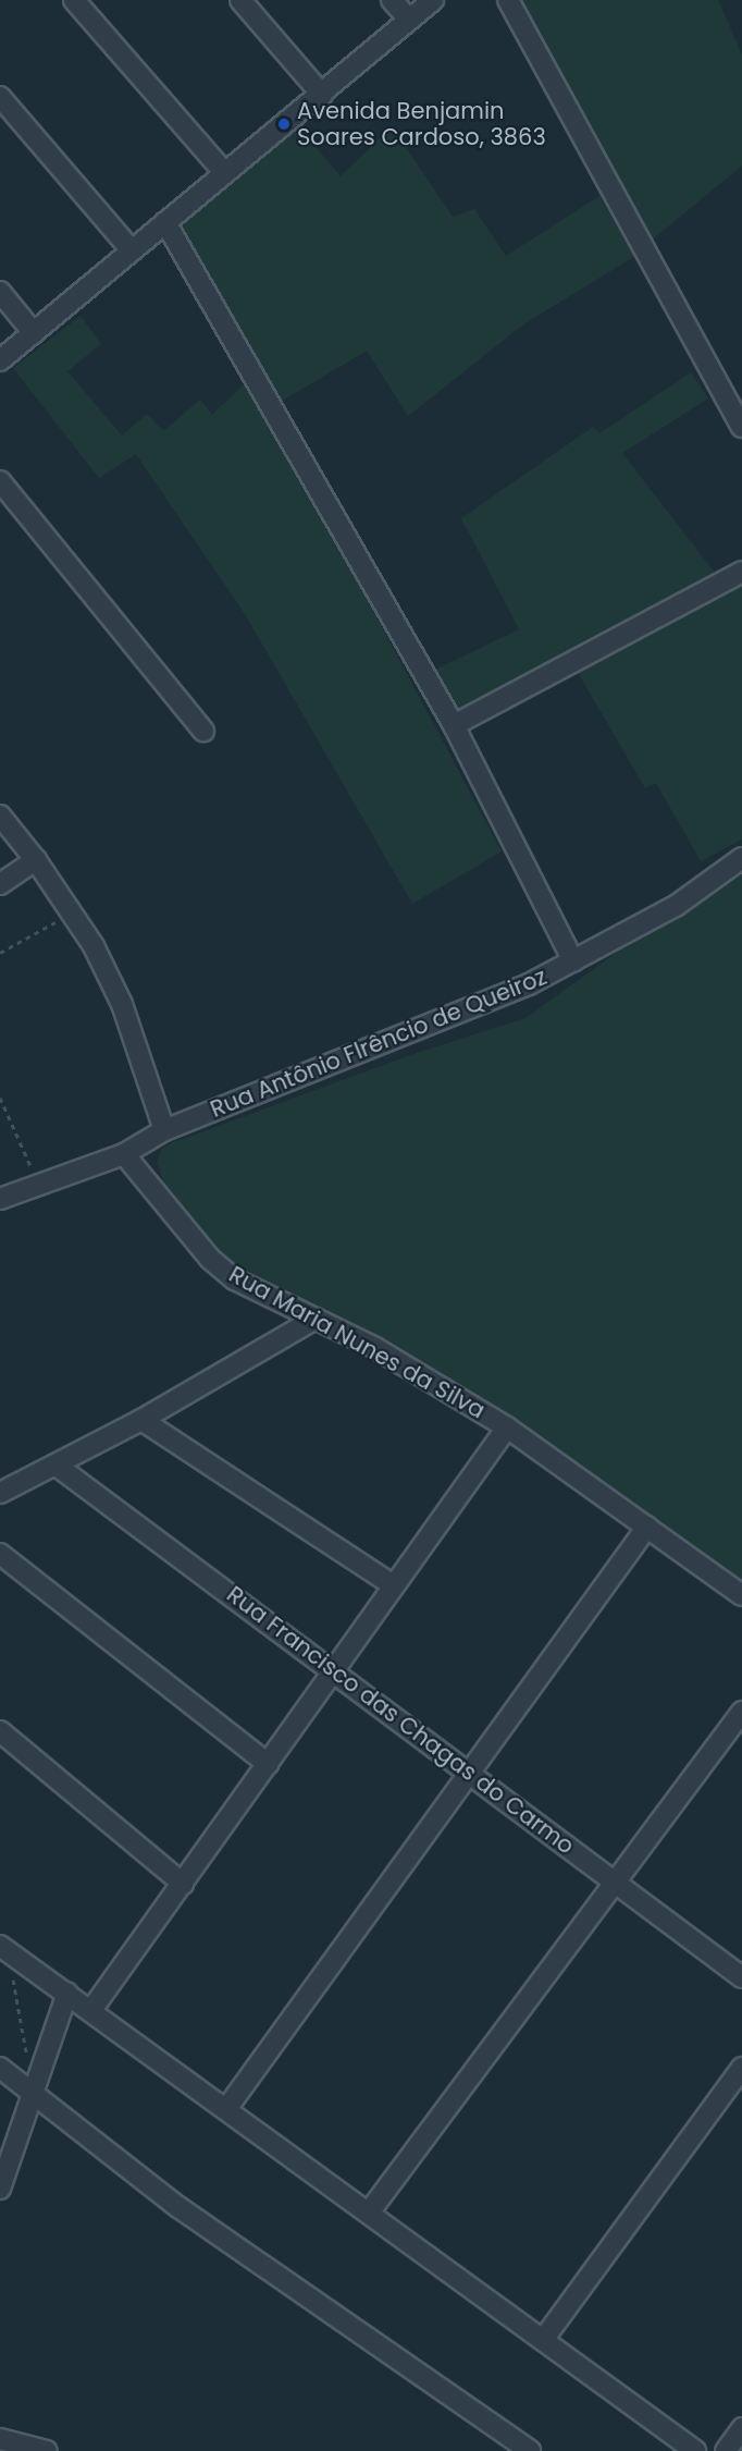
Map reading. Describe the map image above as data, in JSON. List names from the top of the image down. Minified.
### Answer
{"streets":{"street":["Rua Antônio Flrêncio de Queiroz","Rua Maria Nunes da Silva","Rua Francisco das Chagas do Carmo"]},"crossings":[["Rua Antônio Flrêncio de Queiroz","Rua Maria Nunes da Silva"]],"places":["Avenida Benjamin Soares Cardoso, 3863"]}
